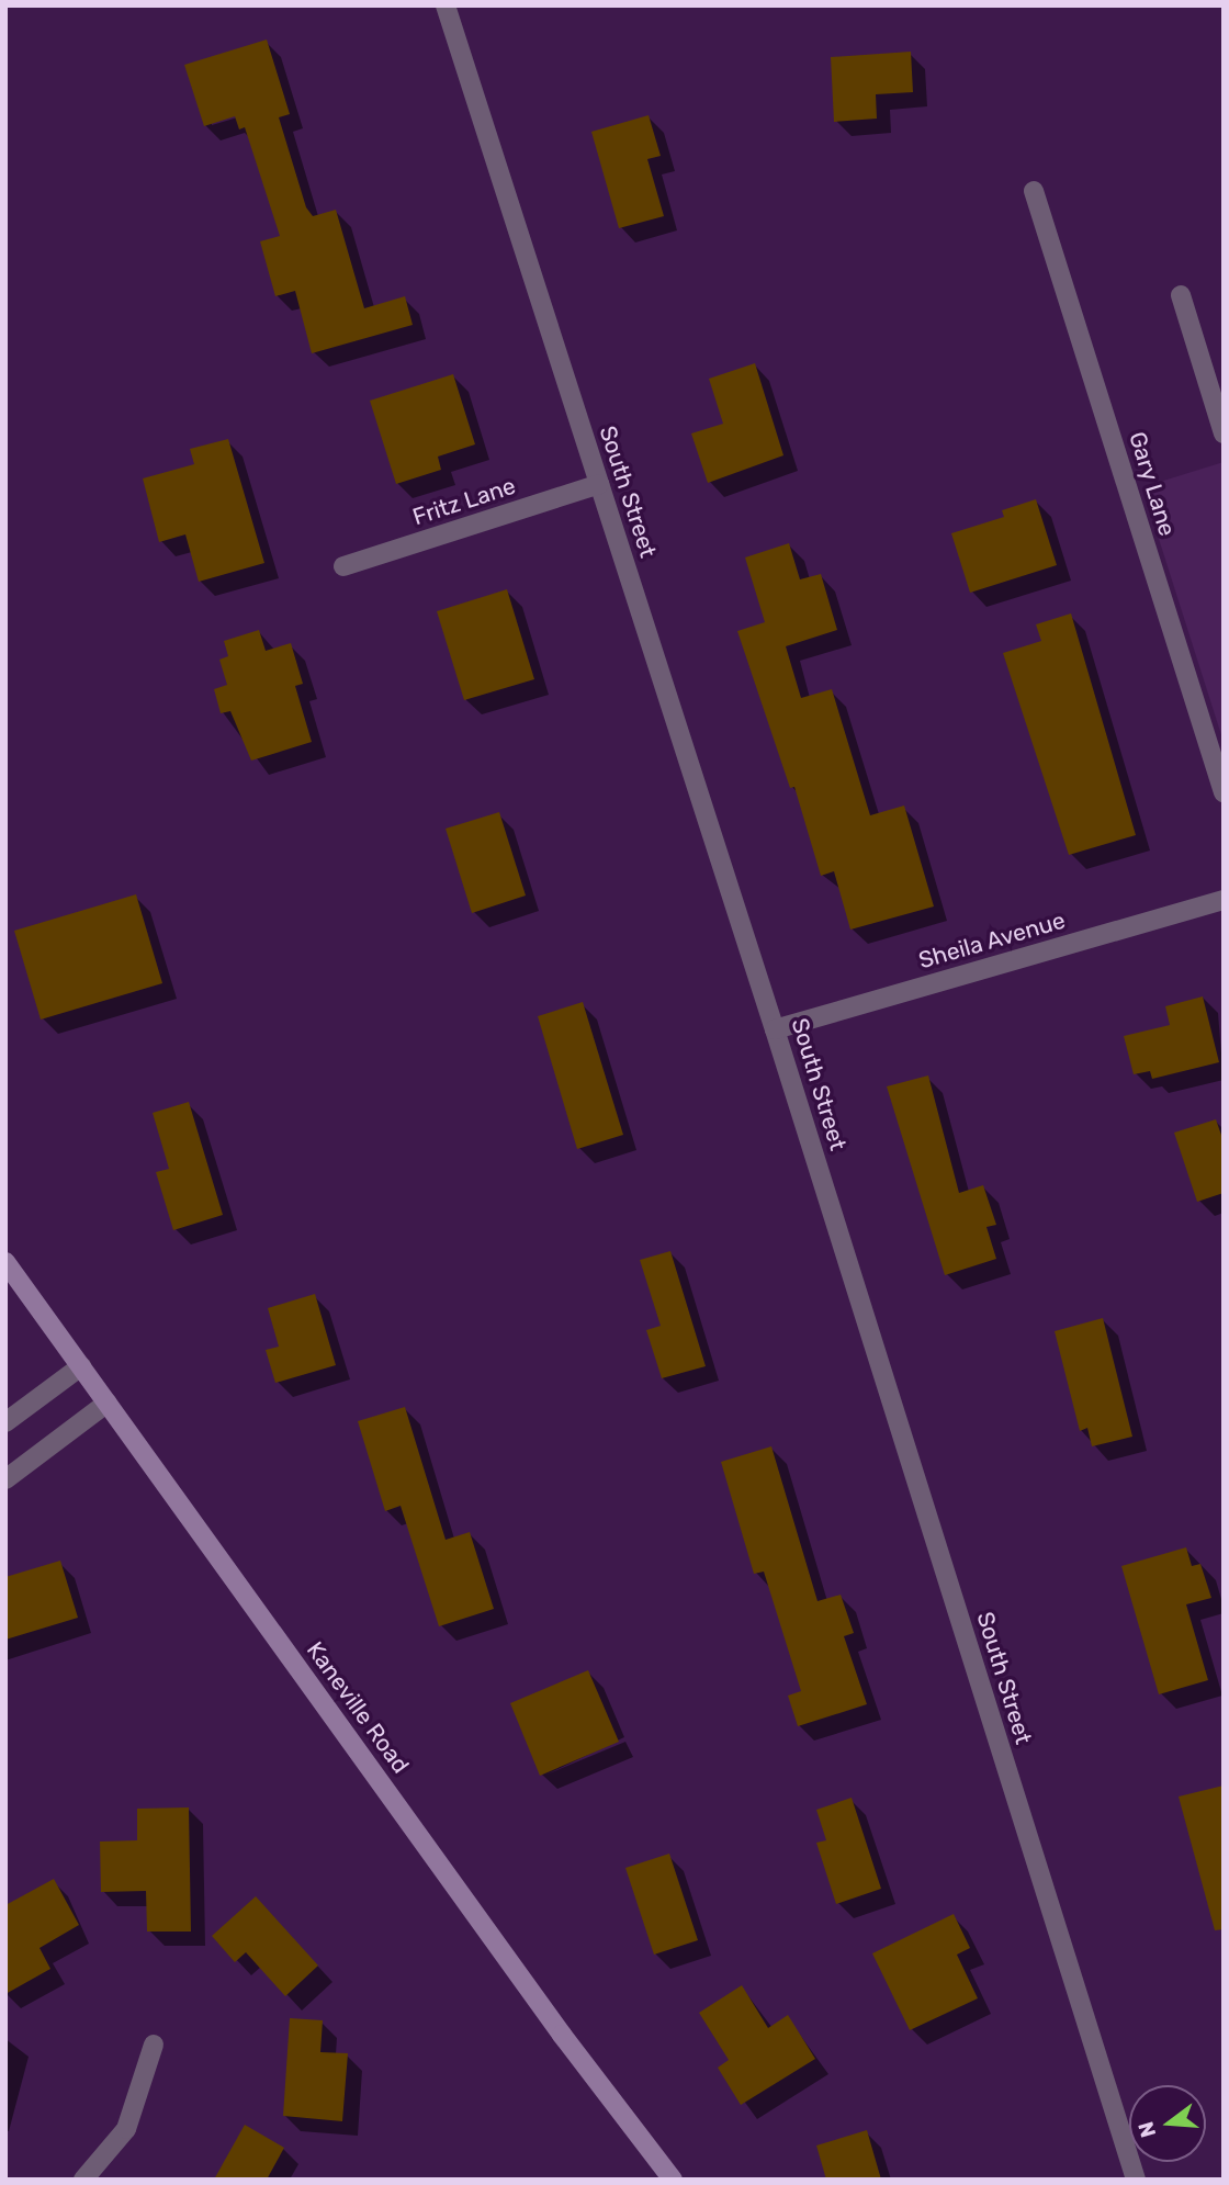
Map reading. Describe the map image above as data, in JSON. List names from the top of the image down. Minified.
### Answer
{"streets":{"main road":["Kaneville Road"],"street":["Gary Lane","South Street","Fritz Lane","Sheila Avenue"]},"crossings":[["South Street","Fritz Lane"],["South Street","Sheila Avenue"]],"north":"left"}
